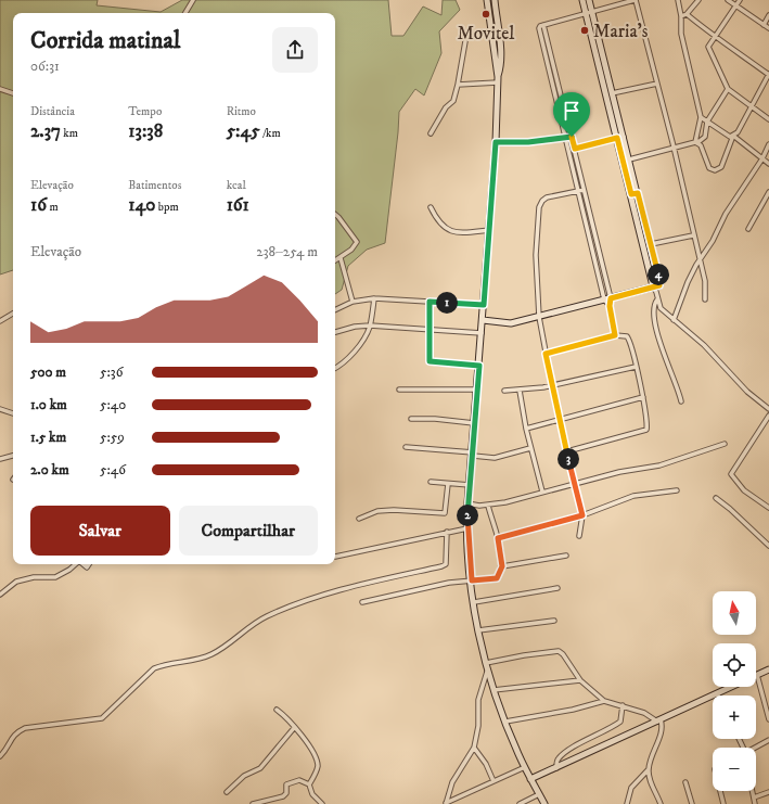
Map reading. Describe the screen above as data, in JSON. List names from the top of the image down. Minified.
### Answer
{"places":["Movitel","Maria's"],"north":"top","page":{"heading":["Corrida matinal","06:31"],"stats":[["Distância","2.37 km"],["Tempo","13:38"],["Ritmo","5:45 /km"],["Elevação","16 m"],["Batimentos","140 bpm"],["kcal","161"]],"chart":["Elevação","238–254 m"],"pins":["4","1","3","2"],"list":[{"name":"500 m","note":"5:36"},{"name":"1.0 km","note":"5:40"},{"name":"1.5 km","note":"5:59"},{"name":"2.0 km","note":"5:46"}],"buttons":["Salvar","Compartilhar"],"map_buttons":["+","−"]}}
